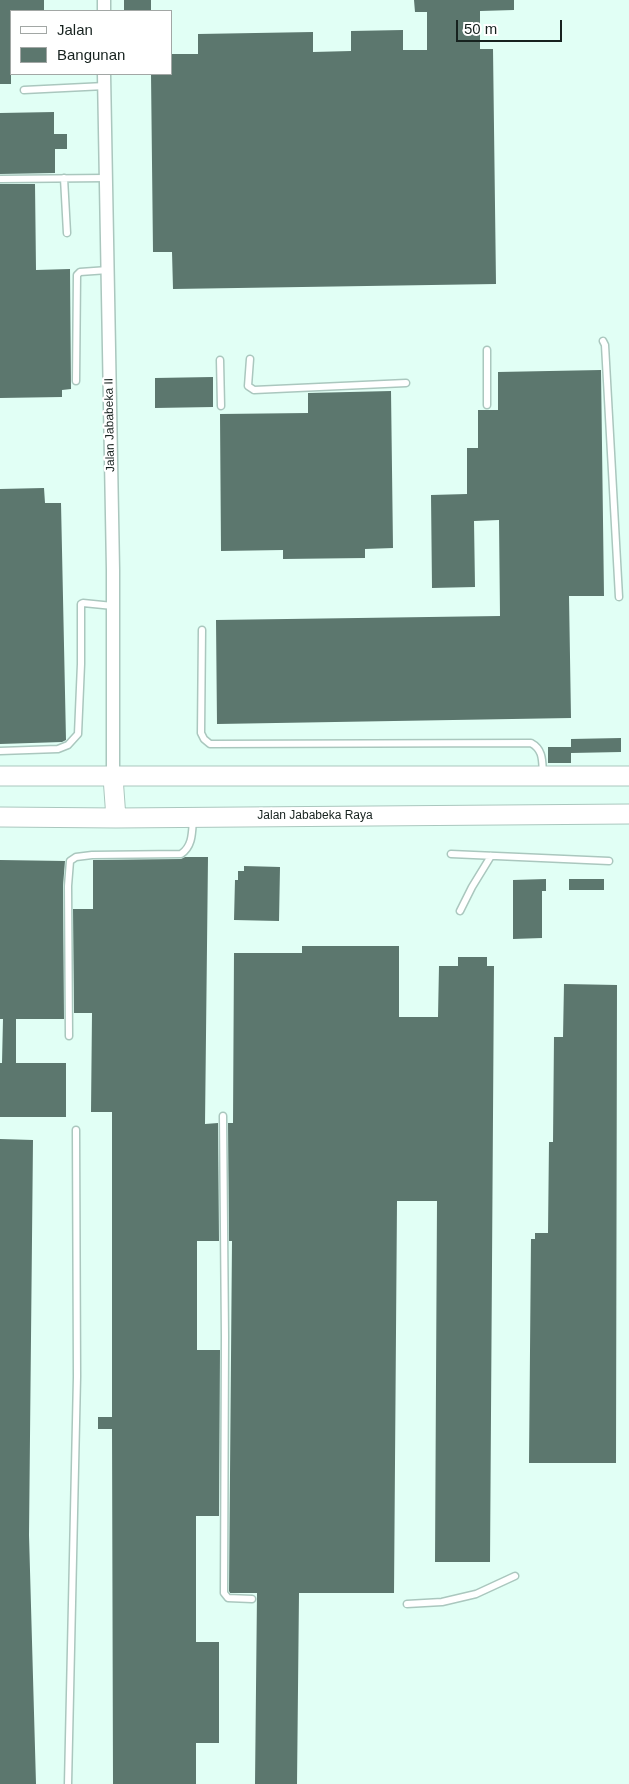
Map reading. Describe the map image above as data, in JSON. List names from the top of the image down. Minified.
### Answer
{"streets":{"main road":["Jalan Jababeka Raya"],"street":["Jalan Jababeka II"]},"legend":["Jalan","Bangunan"],"scale_bar":"50 m"}
